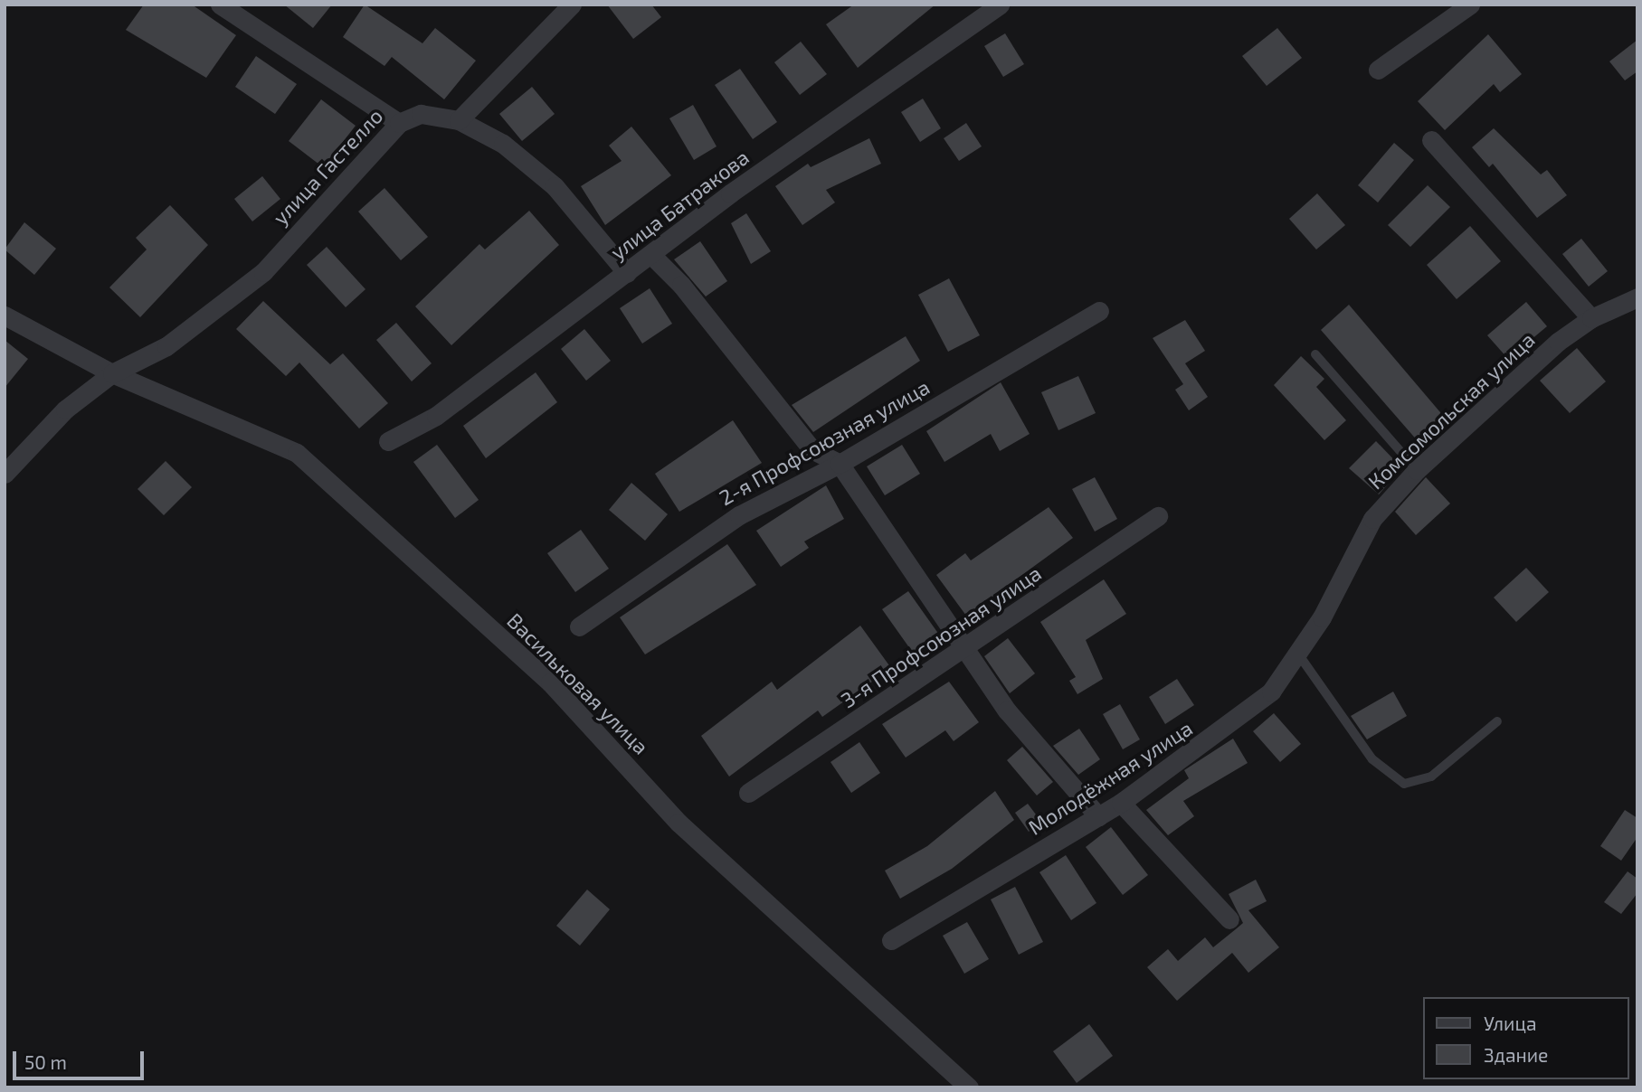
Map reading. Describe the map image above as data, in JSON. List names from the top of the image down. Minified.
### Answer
{"streets":{"street":["улица Гастелло","улица Батракова","Комсомольская улица","2-я Профсоюзная улица","3-я Профсоюзная улица","Васильковая улица","Молодёжная улица"]},"crossings":[["улица Гастелло","улица Батракова"],["улица Гастелло","Васильковая улица"],["Комсомольская улица","Молодёжная улица"]],"legend":["Улица","Здание"],"scale_bar":"50 m"}
